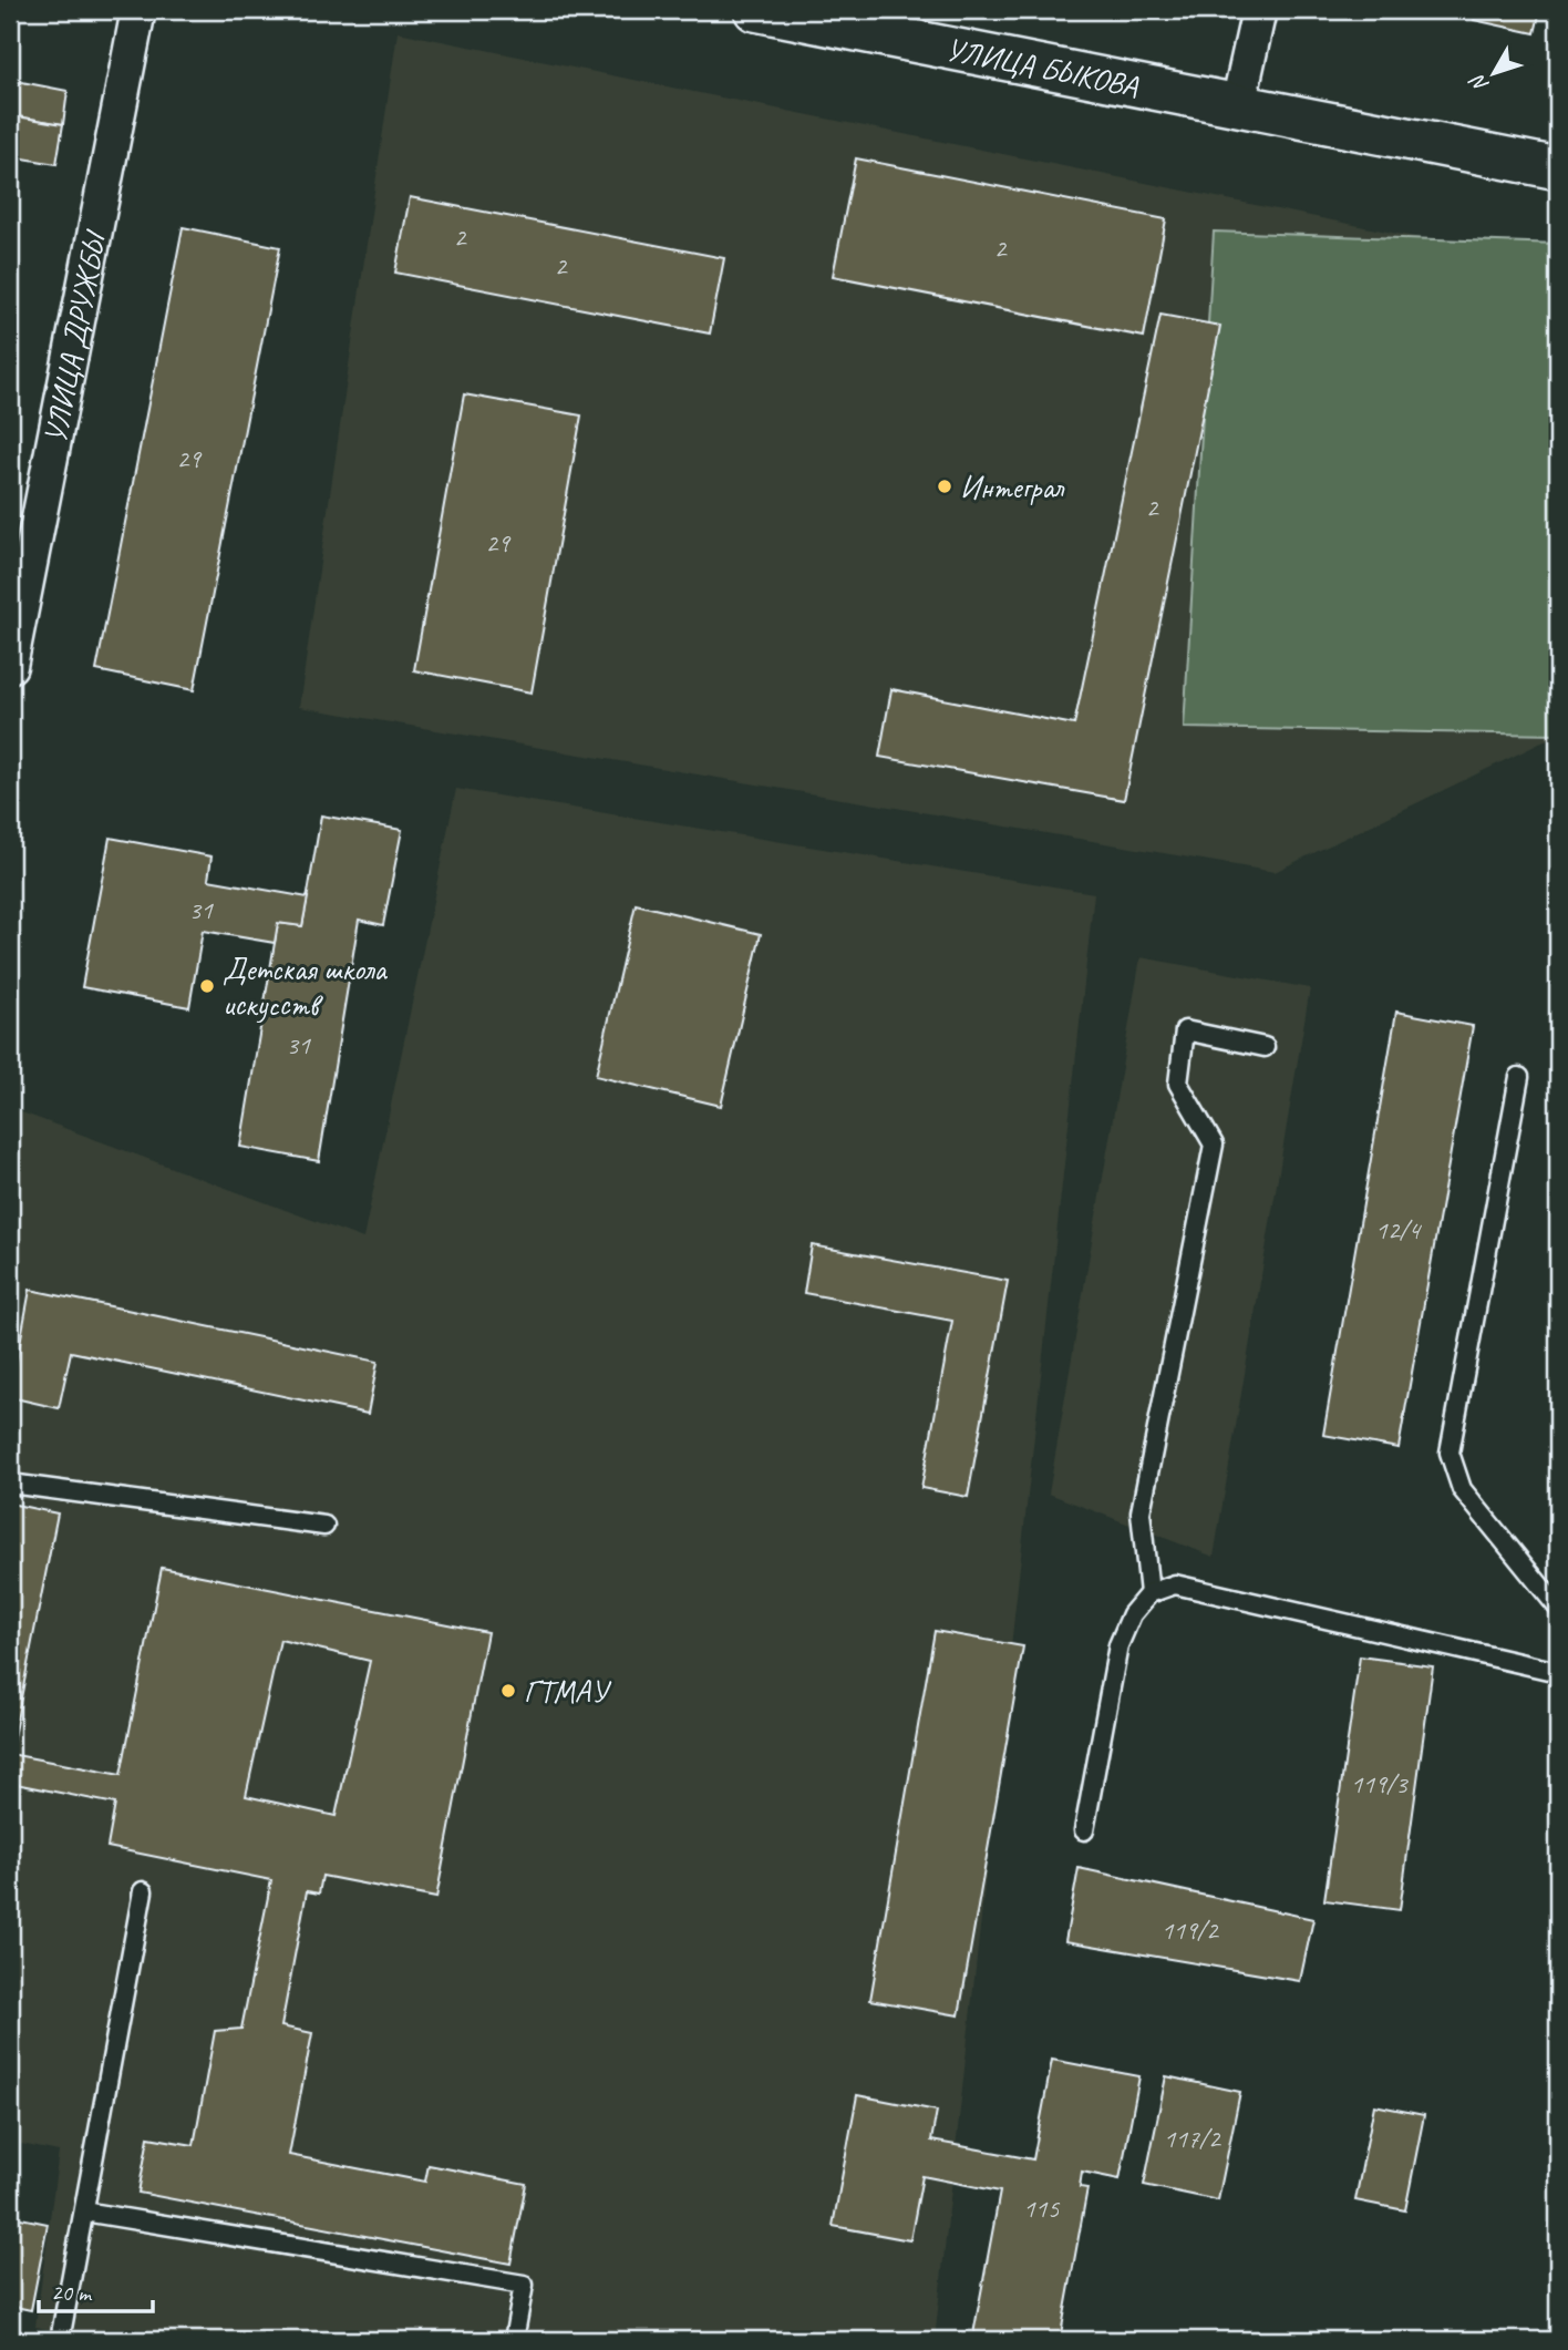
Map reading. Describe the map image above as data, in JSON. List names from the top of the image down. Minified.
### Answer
{"streets":{"street":["УЛИЦА БЫКОВА","УЛИЦА ДРУЖБЫ"]},"places":["Интеграл","Детская школа искусств","ГТМАУ"],"house_numbers":["2","2","2","29","2","29","31","31","12/4","119/3","119/2","117/2","115"],"scale_bar":"20 m","north":"bottom left"}
